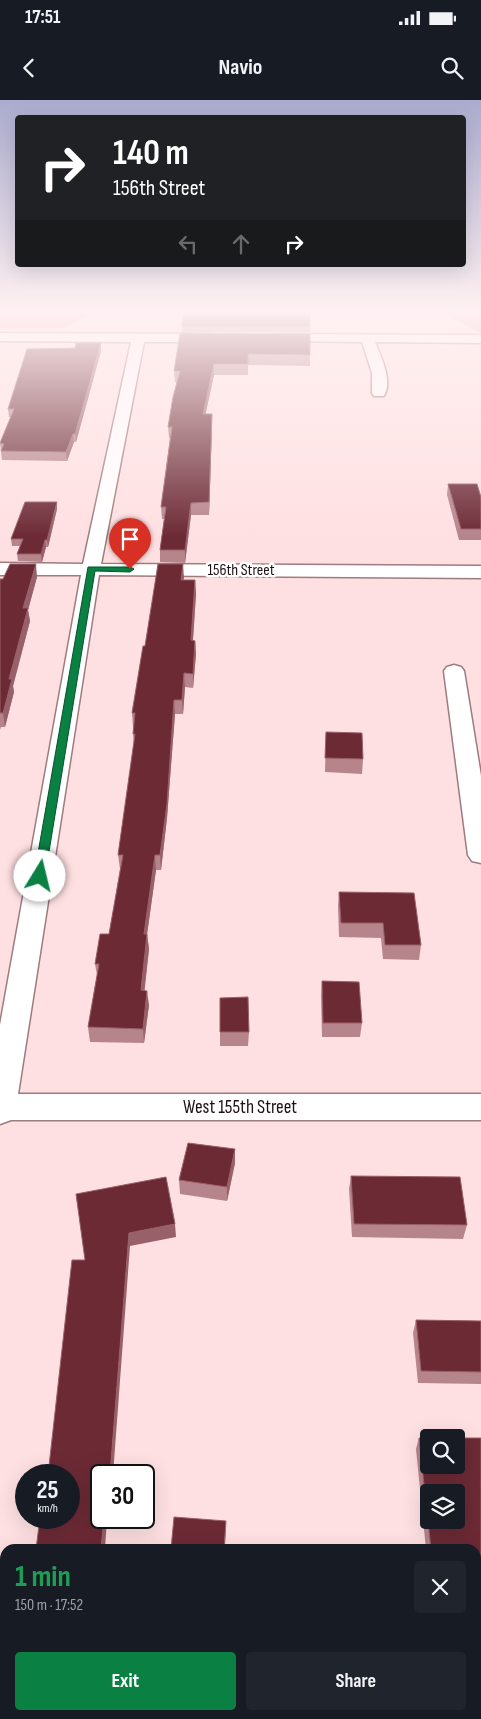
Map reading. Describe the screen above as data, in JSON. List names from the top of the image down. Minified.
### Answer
{"streets":{"street":["156th Street","West 155th Street"]},"page":{"status":"17:51","header":"Navio","turn":["140 m","156th Street"],"speed":"25 km/h","limit":"30","heading":["1 min","150 m · 17:52"],"buttons":["Exit","Share"]}}
